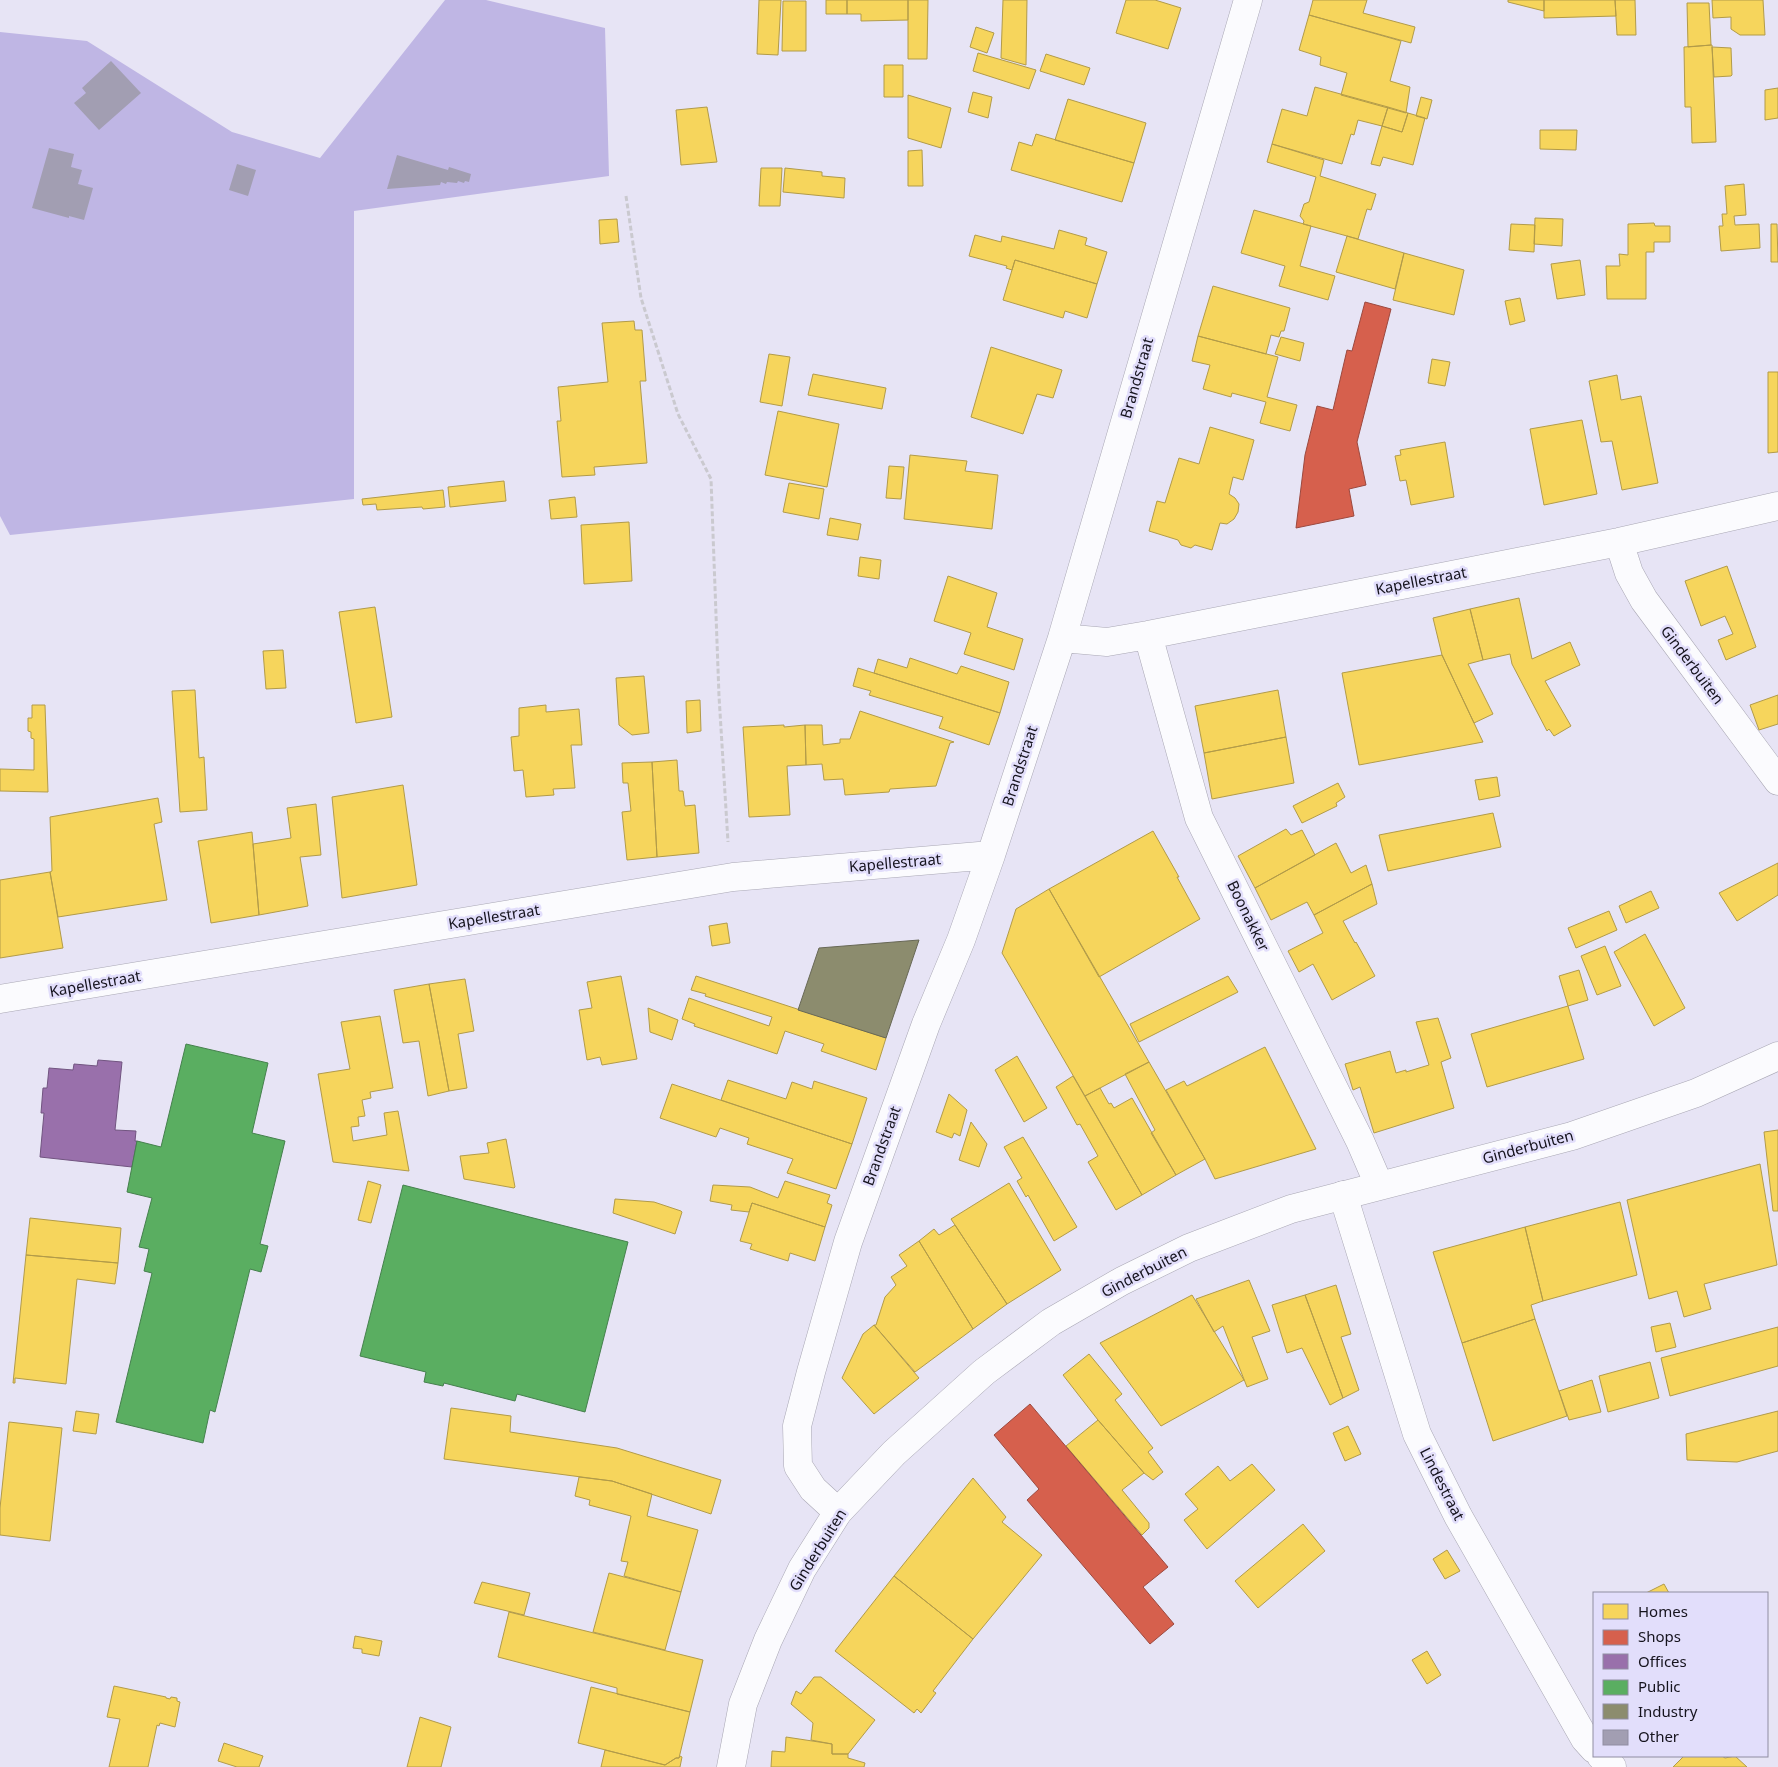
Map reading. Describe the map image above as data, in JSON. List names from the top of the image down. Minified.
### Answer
{"streets":{"street":["Brandstraat","Kapellestraat","Ginderbuiten","Boonakker","Lindestraat"]},"crossings":[["Brandstraat","Kapellestraat"],["Brandstraat","Ginderbuiten"],["Kapellestraat","Ginderbuiten"],["Kapellestraat","Boonakker"],["Ginderbuiten","Boonakker"],["Ginderbuiten","Lindestraat"]],"legend":["Homes","Shops","Offices","Public","Industry","Other"]}
